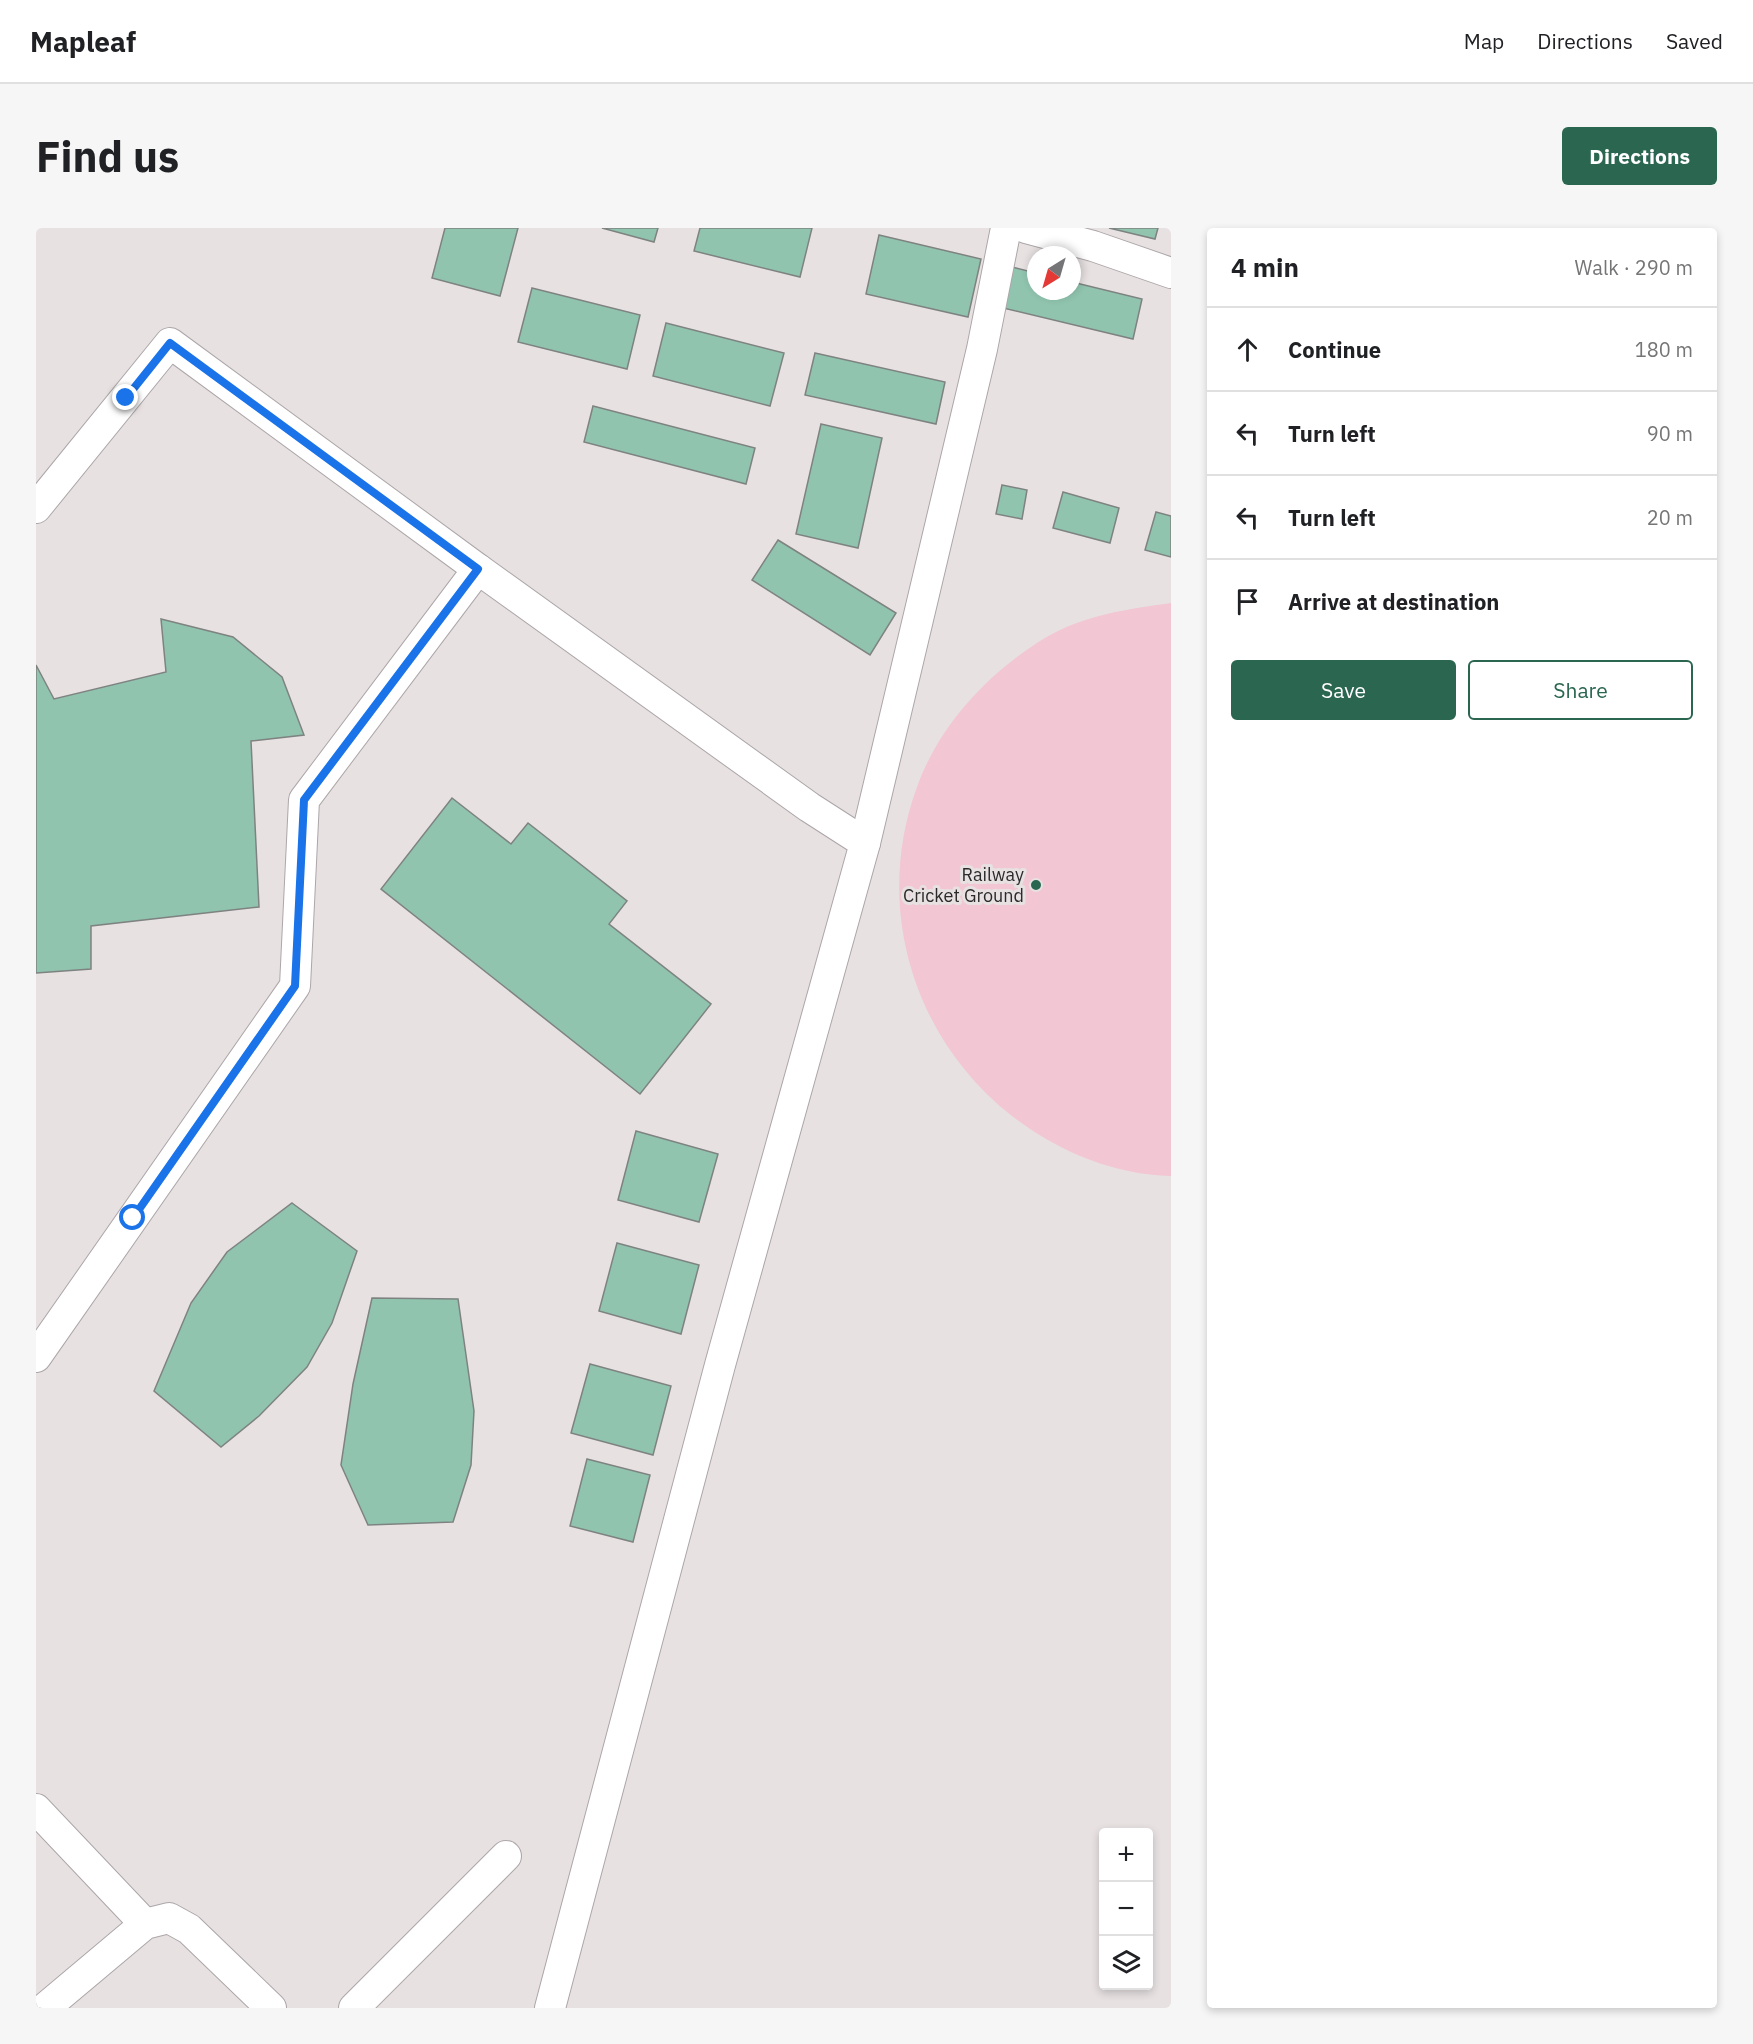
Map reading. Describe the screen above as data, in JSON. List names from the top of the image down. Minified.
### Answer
{"places":["Railway Cricket Ground"],"north":"bottom left","page":{"header":"Mapleaf","nav":["Map","Directions","Saved"],"buttons":["Directions",["Save","Share"]],"title":"Find us","heading":["4 min","Walk · 290 m"],"list":[["Continue","180 m"],["Turn left","90 m"],["Turn left","20 m"],"Arrive at destination"],"map_buttons":["+","−"]}}
